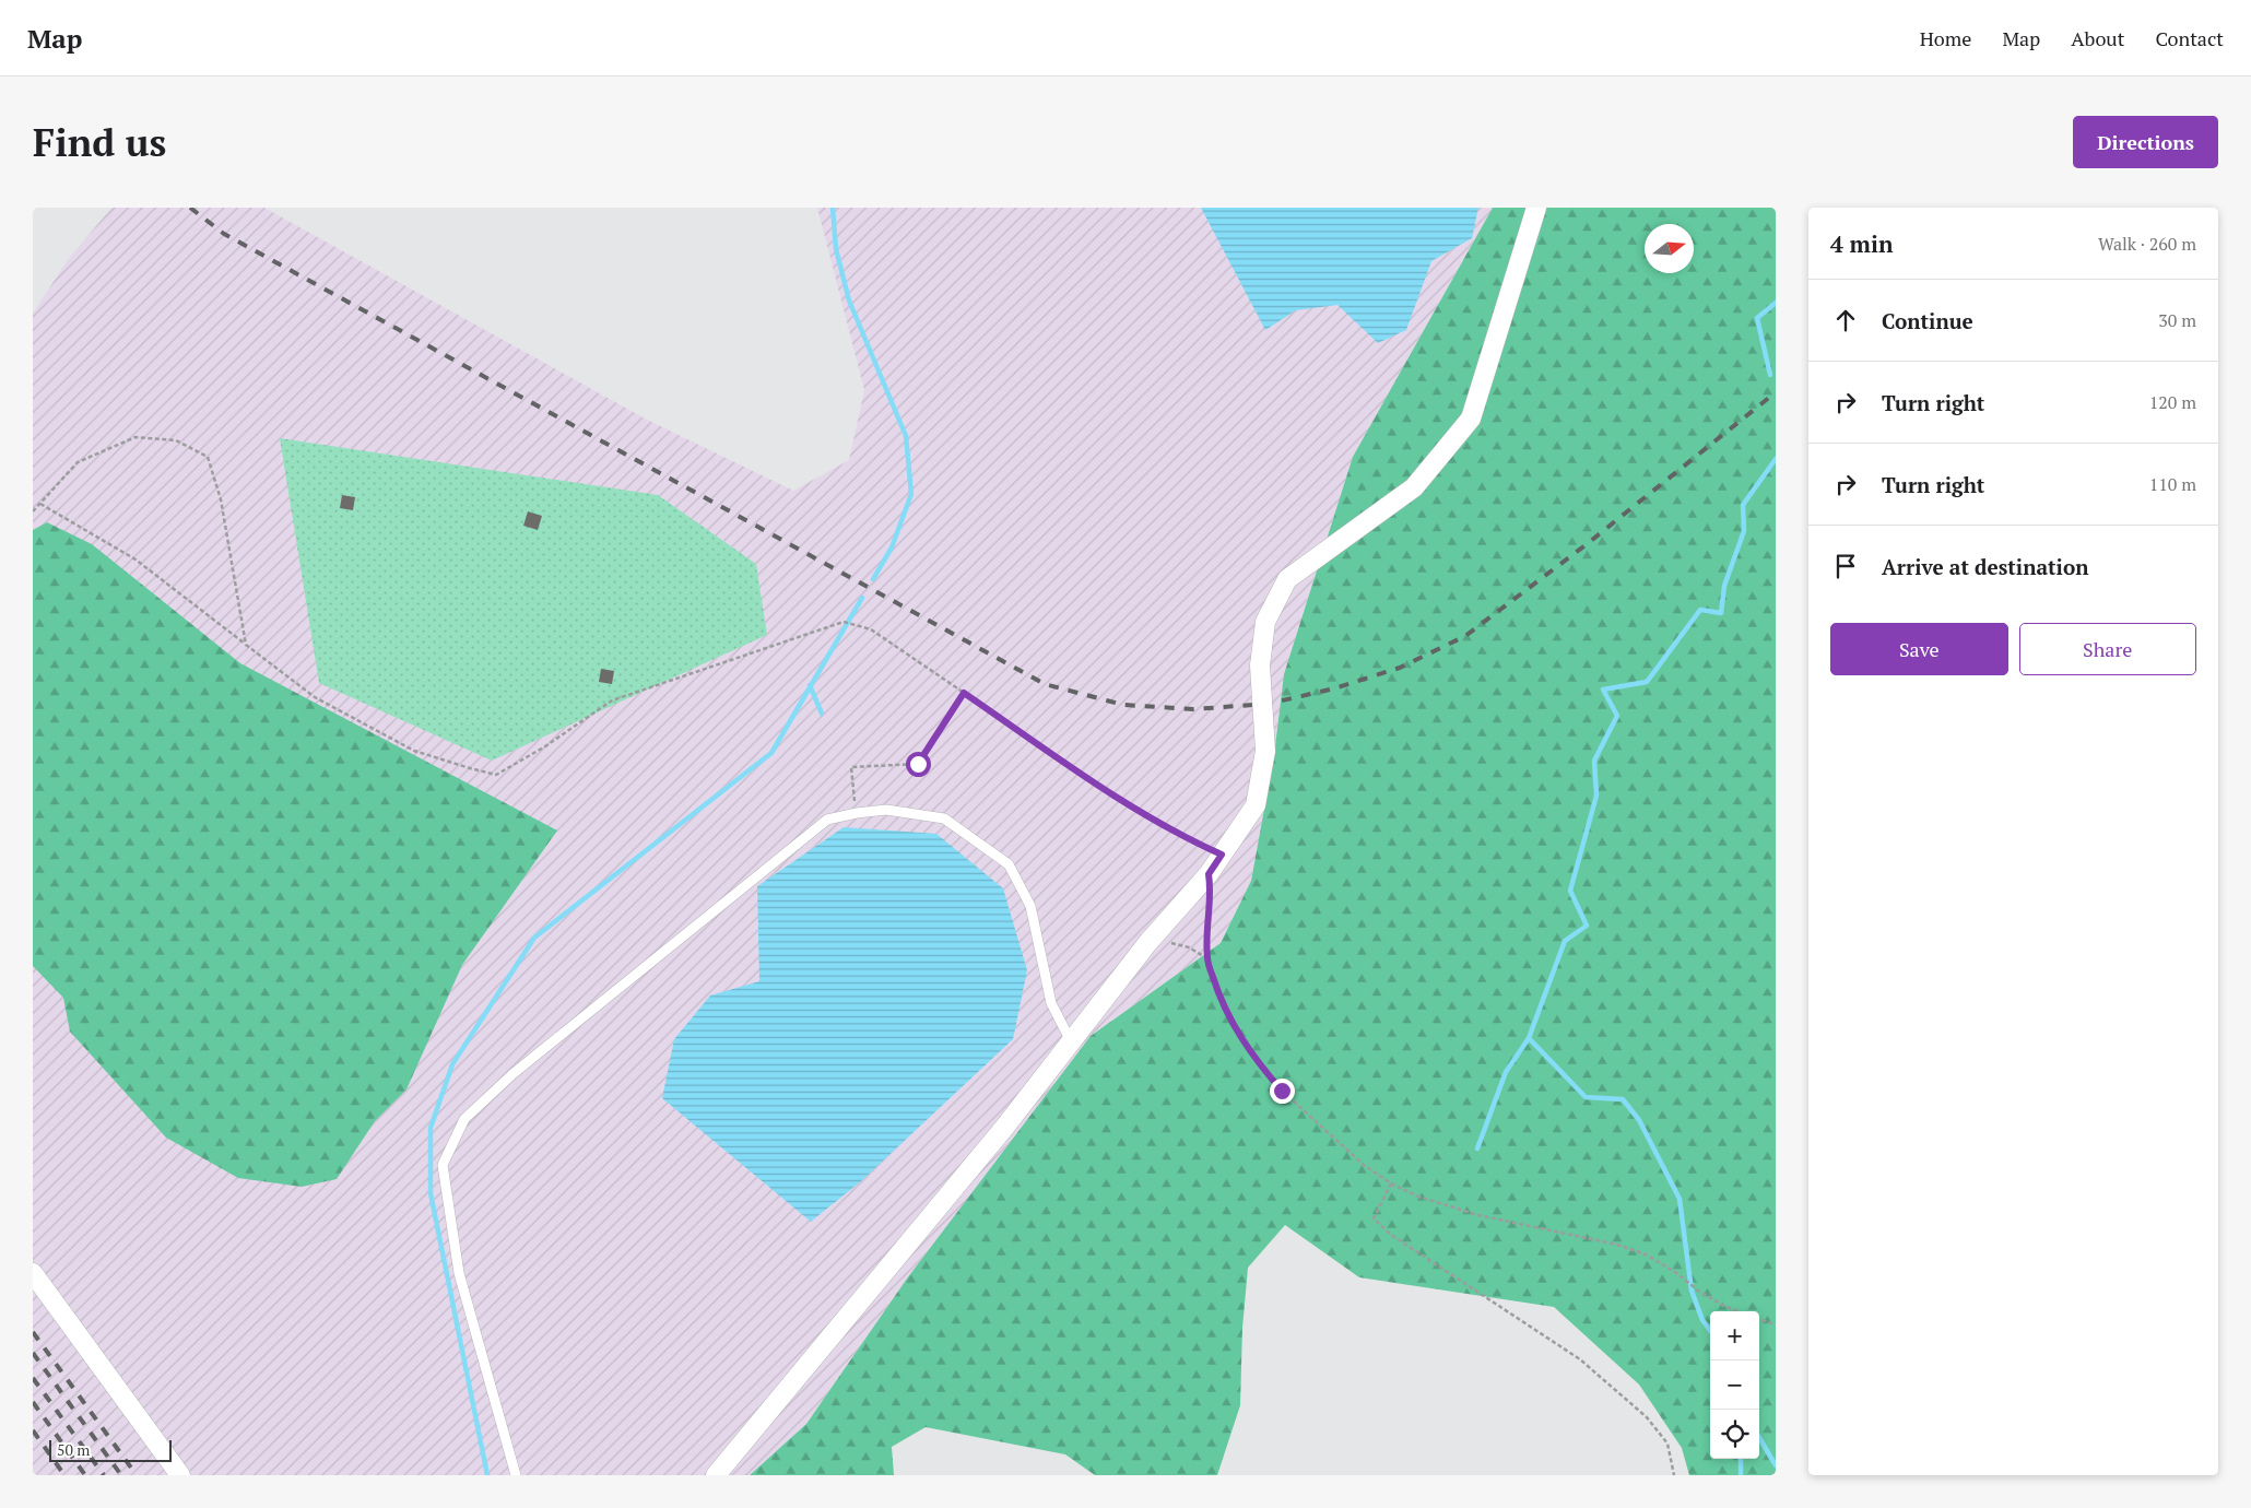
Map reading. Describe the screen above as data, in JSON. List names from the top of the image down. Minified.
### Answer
{"scale_bar":"50 m","north":"right","page":{"header":"Map","nav":["Home","Map","About","Contact"],"buttons":["Directions",["Save","Share"]],"title":"Find us","heading":["4 min","Walk · 260 m"],"list":[["Continue","30 m"],["Turn right","120 m"],["Turn right","110 m"],"Arrive at destination"],"map_buttons":["+","−"],"scale":"50 m"}}
